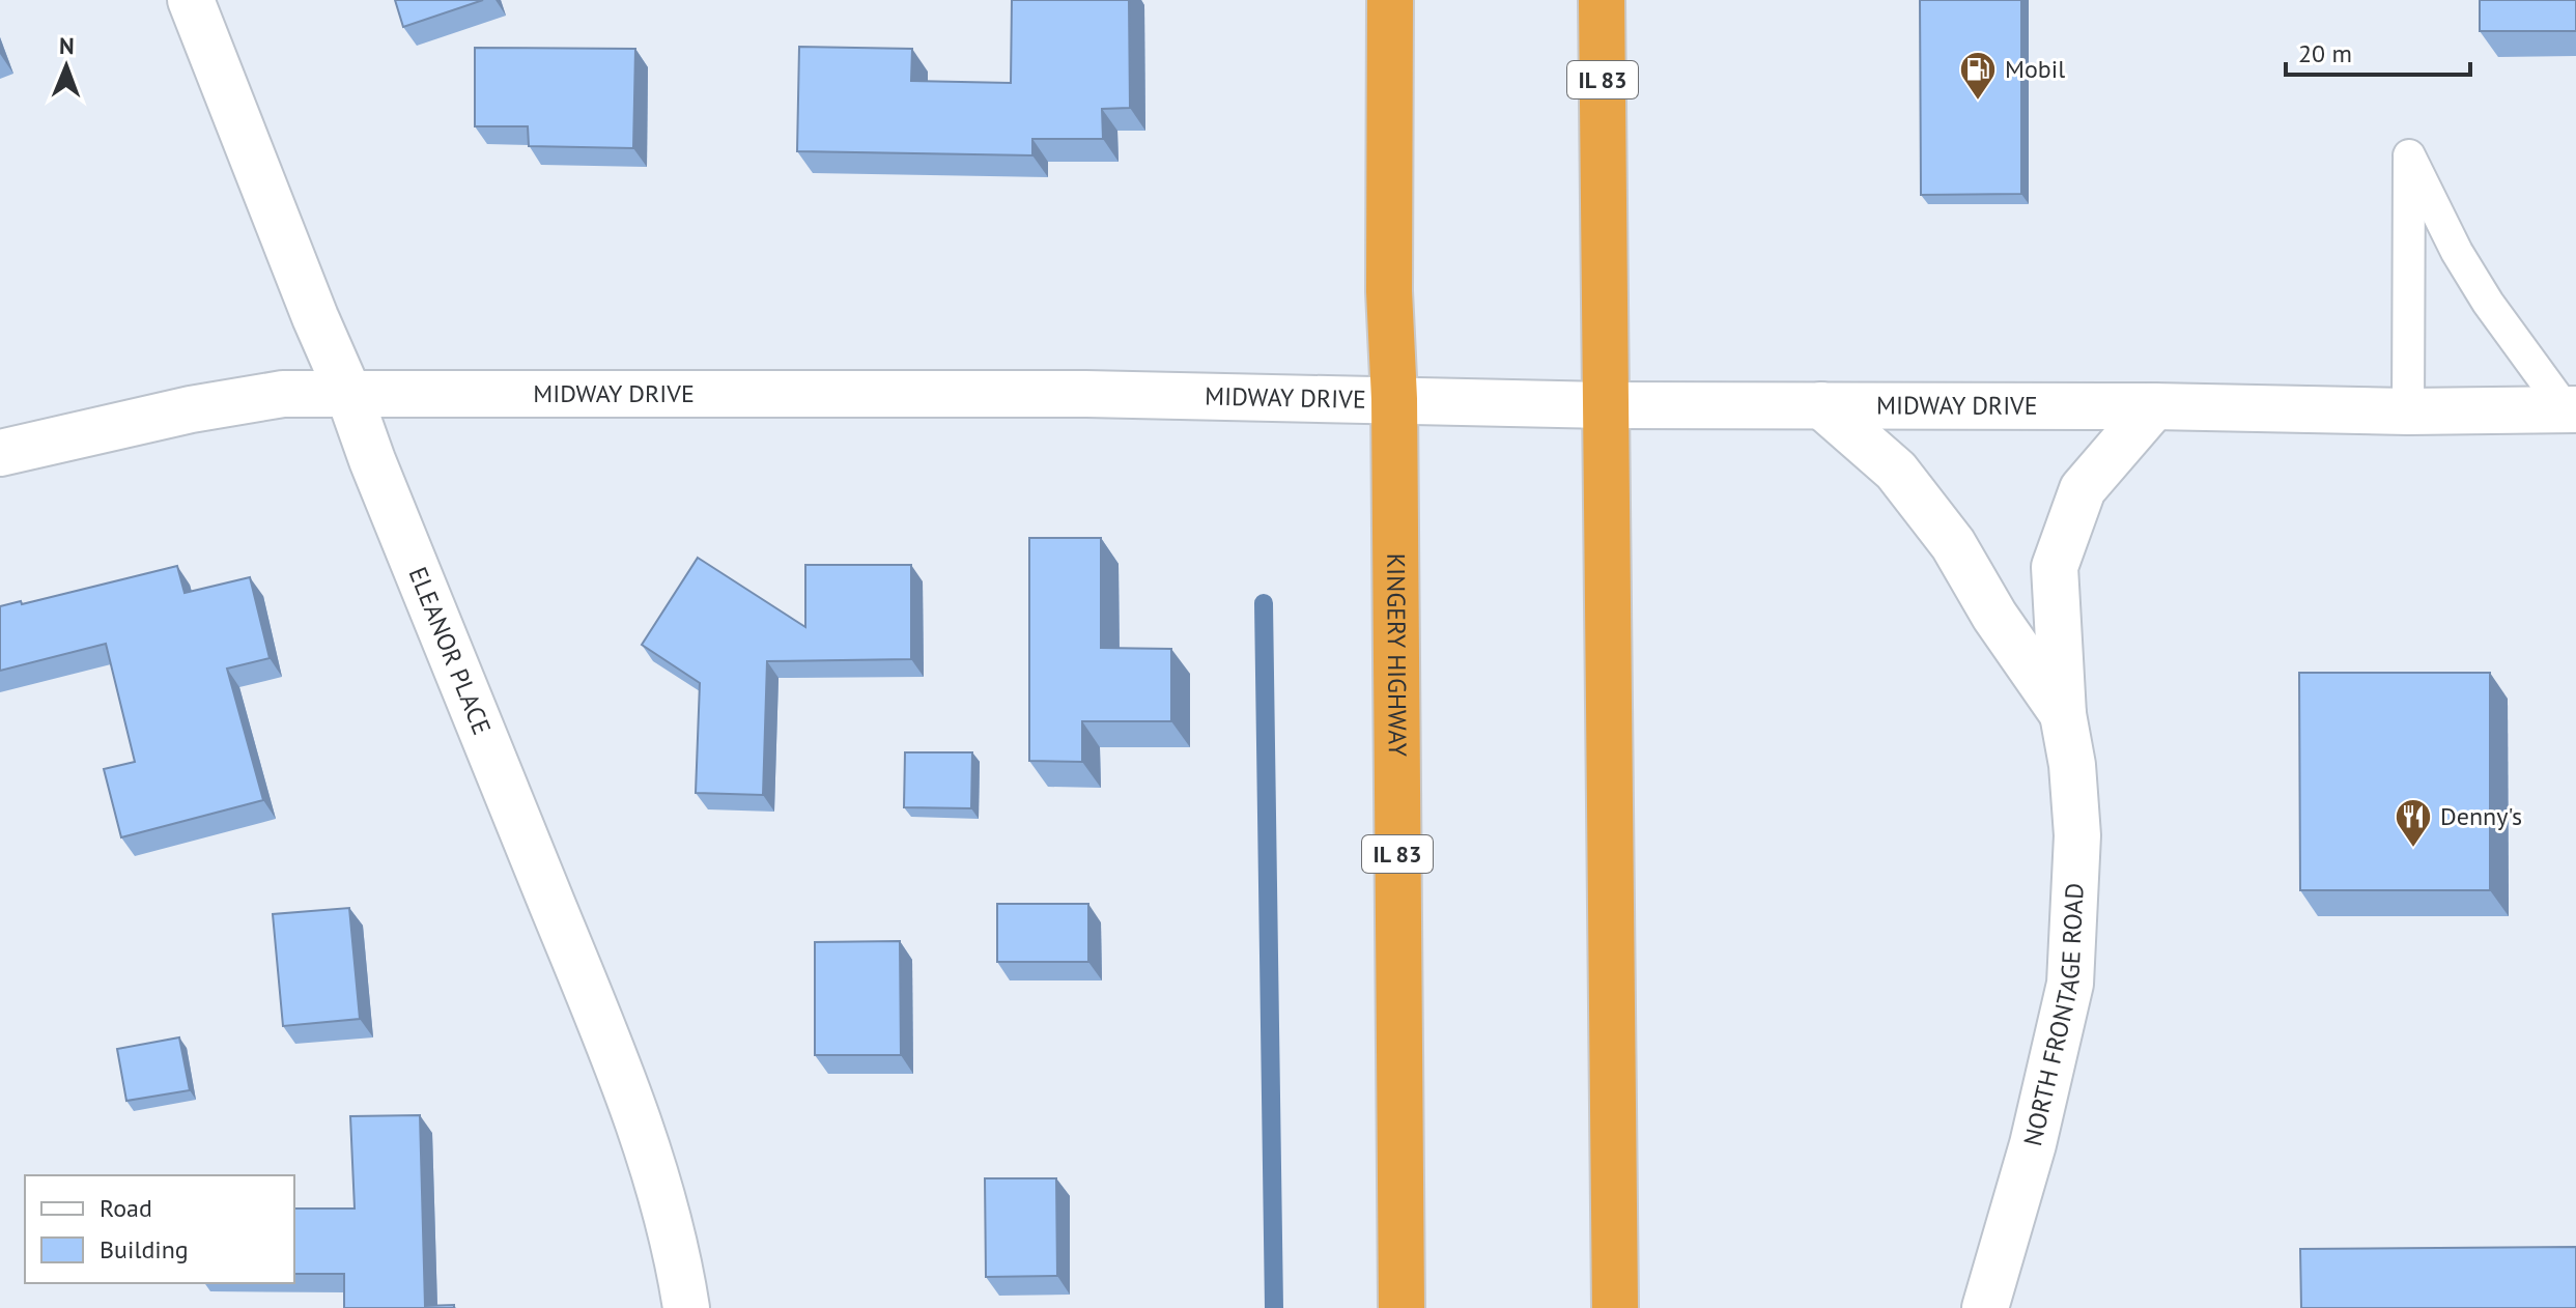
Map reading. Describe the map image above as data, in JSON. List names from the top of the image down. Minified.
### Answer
{"streets":{"highway":["IL 83","KINGERY HIGHWAY"],"street":["MIDWAY DRIVE","ELEANOR PLACE","NORTH FRONTAGE ROAD"]},"crossings":[["IL 83","MIDWAY DRIVE"],["MIDWAY DRIVE","ELEANOR PLACE"],["MIDWAY DRIVE","KINGERY HIGHWAY"],["MIDWAY DRIVE","NORTH FRONTAGE ROAD"]],"places":{"fuel station":["Mobil"],"restaurant":["Denny's"]},"legend":["Road","Building"],"scale_bar":"20 m","north":"top"}
